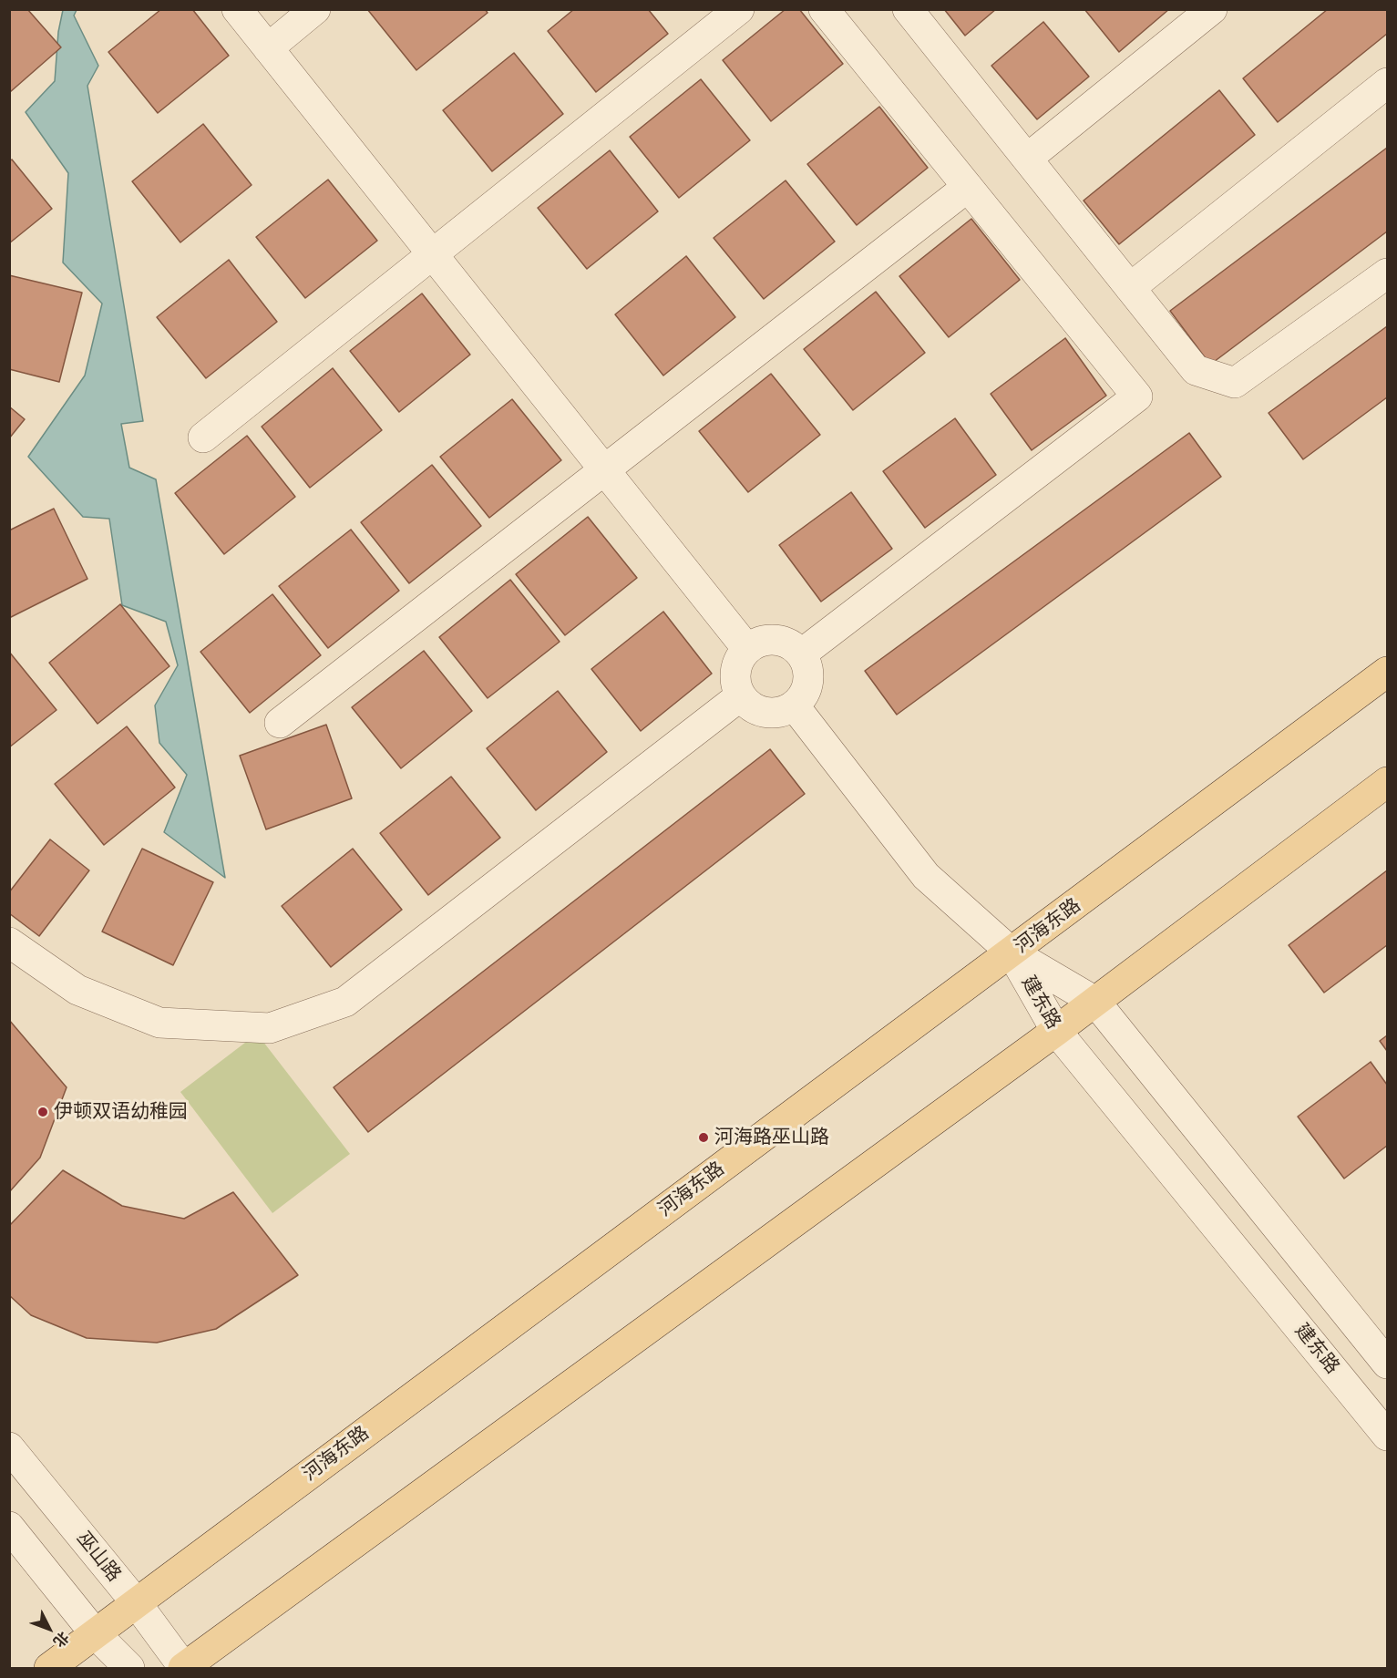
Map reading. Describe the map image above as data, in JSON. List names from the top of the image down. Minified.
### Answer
{"streets":{"main road":["河海东路"],"street":["建东路","巫山路"]},"crossings":[["河海东路","建东路"],["河海东路","巫山路"]],"places":["伊顿双语幼稚园","河海路巫山路"],"north":"bottom right"}
